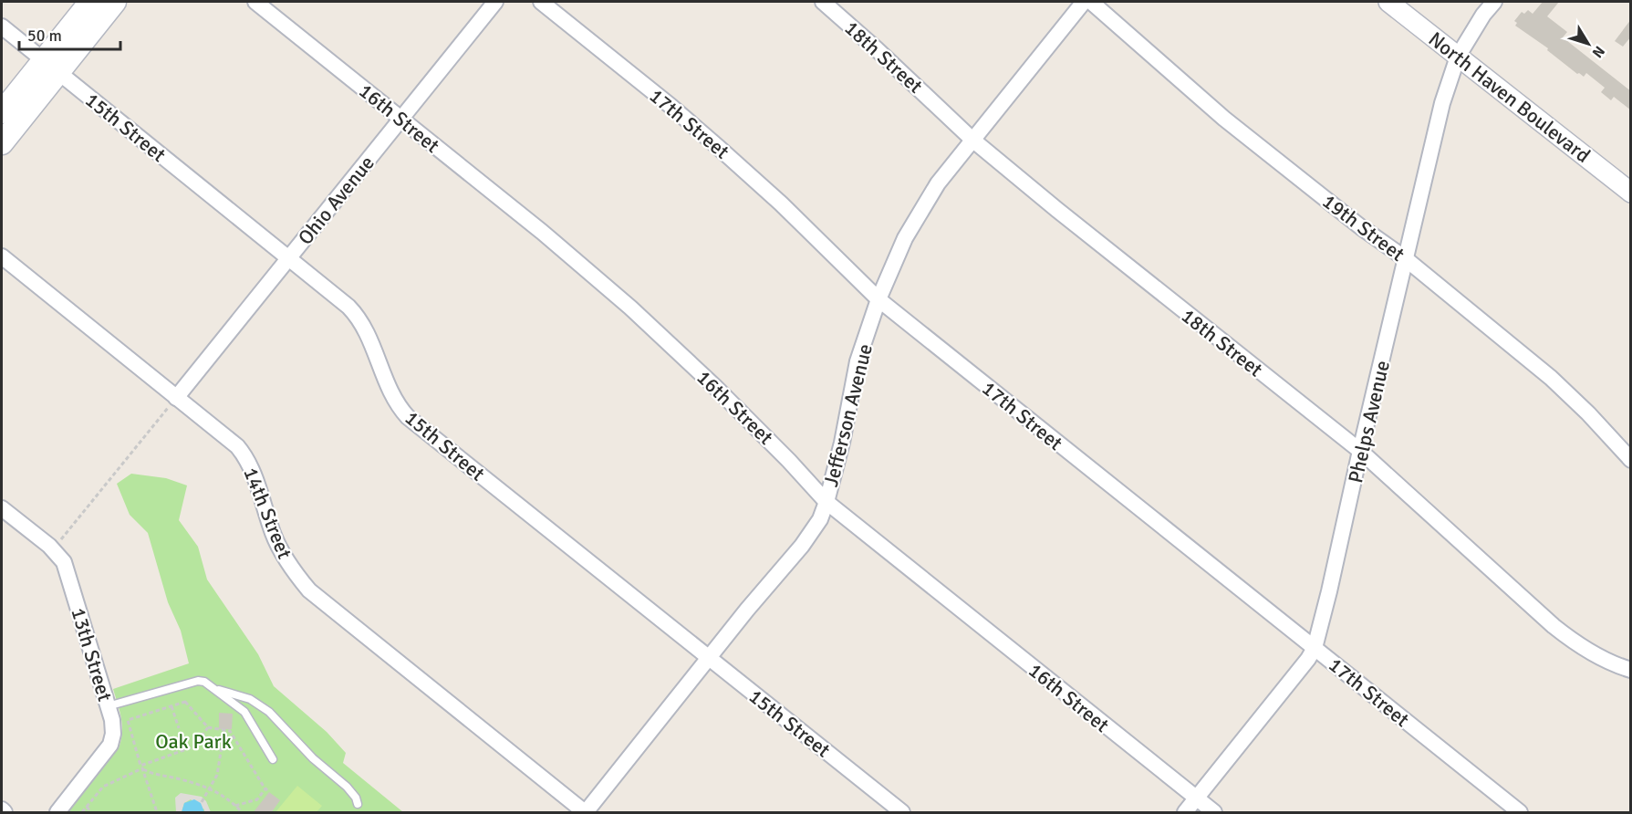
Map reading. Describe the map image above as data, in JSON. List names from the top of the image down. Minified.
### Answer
{"streets":{"street":["18th Street","North Haven Boulevard","16th Street","17th Street","15th Street","Ohio Avenue","19th Street","Jefferson Avenue","Phelps Avenue","14th Street","13th Street"]},"crossings":[["18th Street","Jefferson Avenue"],["18th Street","Phelps Avenue"],["North Haven Boulevard","Phelps Avenue"],["16th Street","Ohio Avenue"],["16th Street","Jefferson Avenue"],["16th Street","Phelps Avenue"],["17th Street","Jefferson Avenue"],["17th Street","Phelps Avenue"],["15th Street","Ohio Avenue"],["15th Street","Jefferson Avenue"],["Ohio Avenue","14th Street"],["19th Street","Phelps Avenue"],["Jefferson Avenue","14th Street"]],"parks":["Oak Park"],"scale_bar":"50 m","north":"bottom right"}
